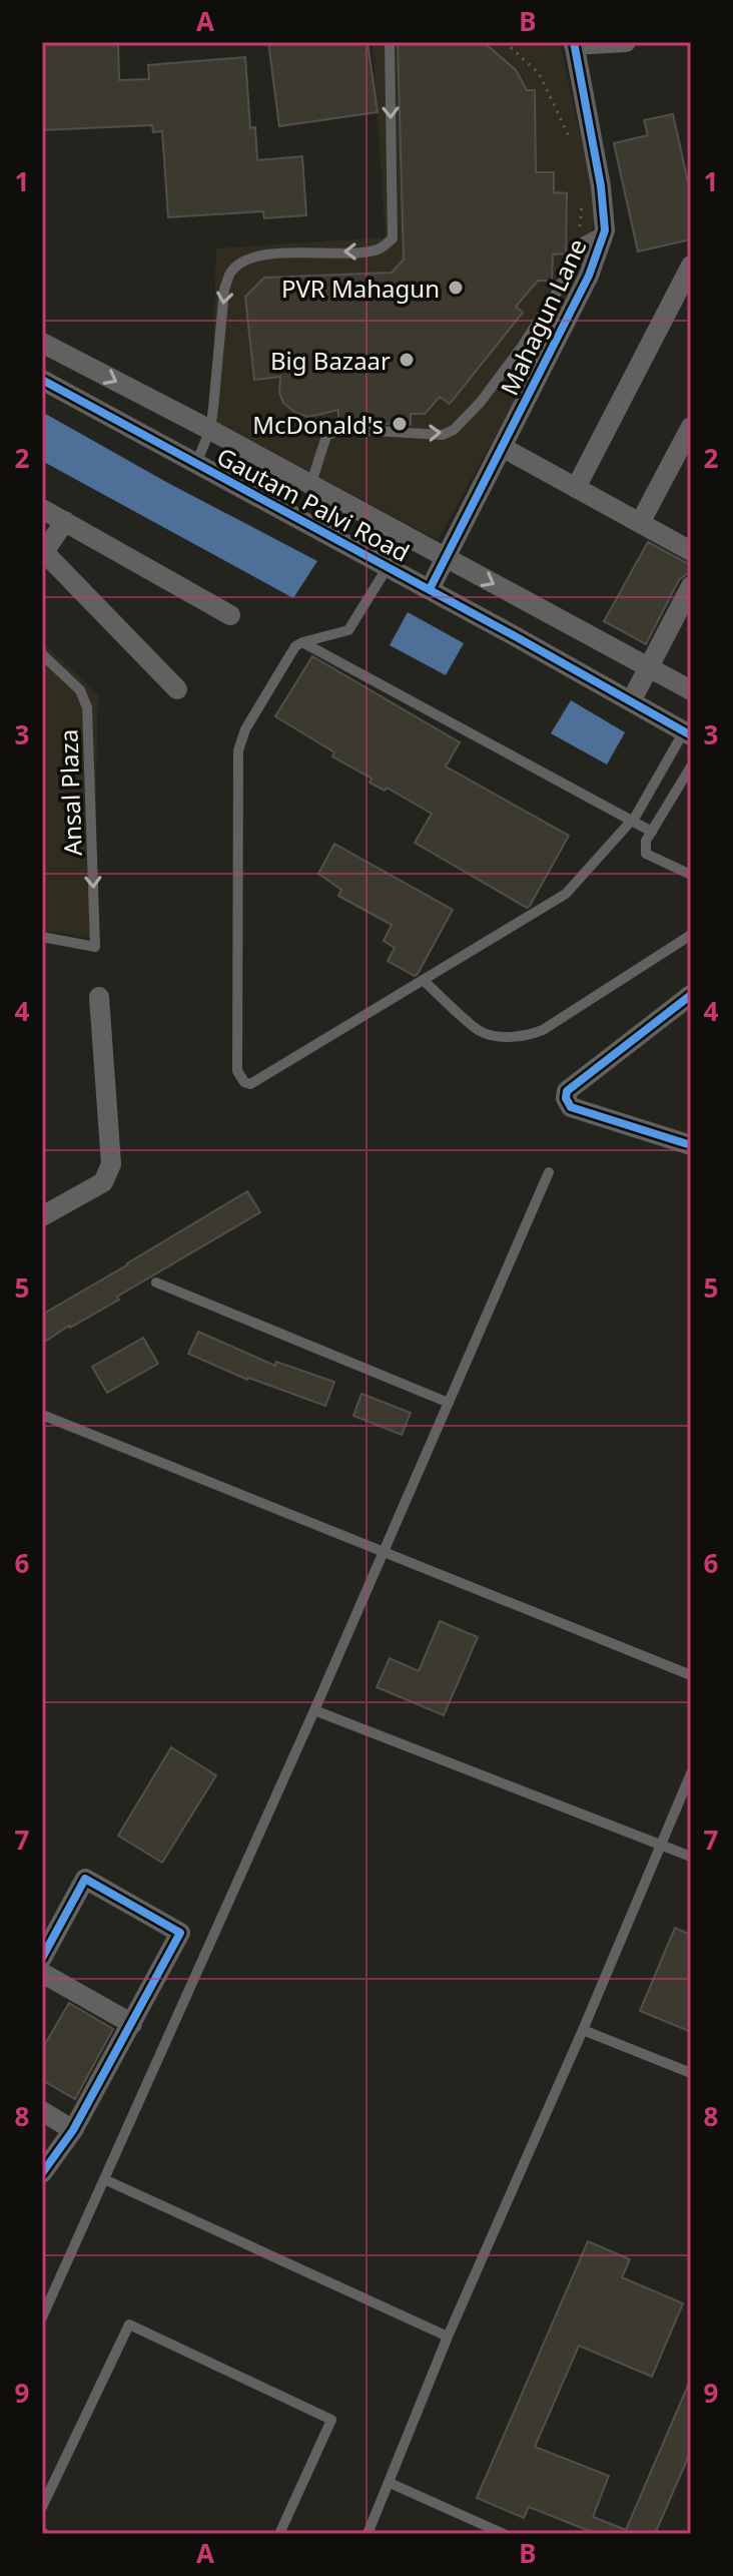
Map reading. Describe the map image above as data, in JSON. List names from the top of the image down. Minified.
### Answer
{"streets":{"street":["Mahagun Lane","Gautam Palvi Road"],"lane":["Ansal Plaza"]},"crossings":[["Mahagun Lane","Gautam Palvi Road"]],"places":["PVR Mahagun","Big Bazaar","McDonald's"],"grid":{"columns":["A","B"],"rows":["1","2","3","4","5","6","7","8","9"]}}
